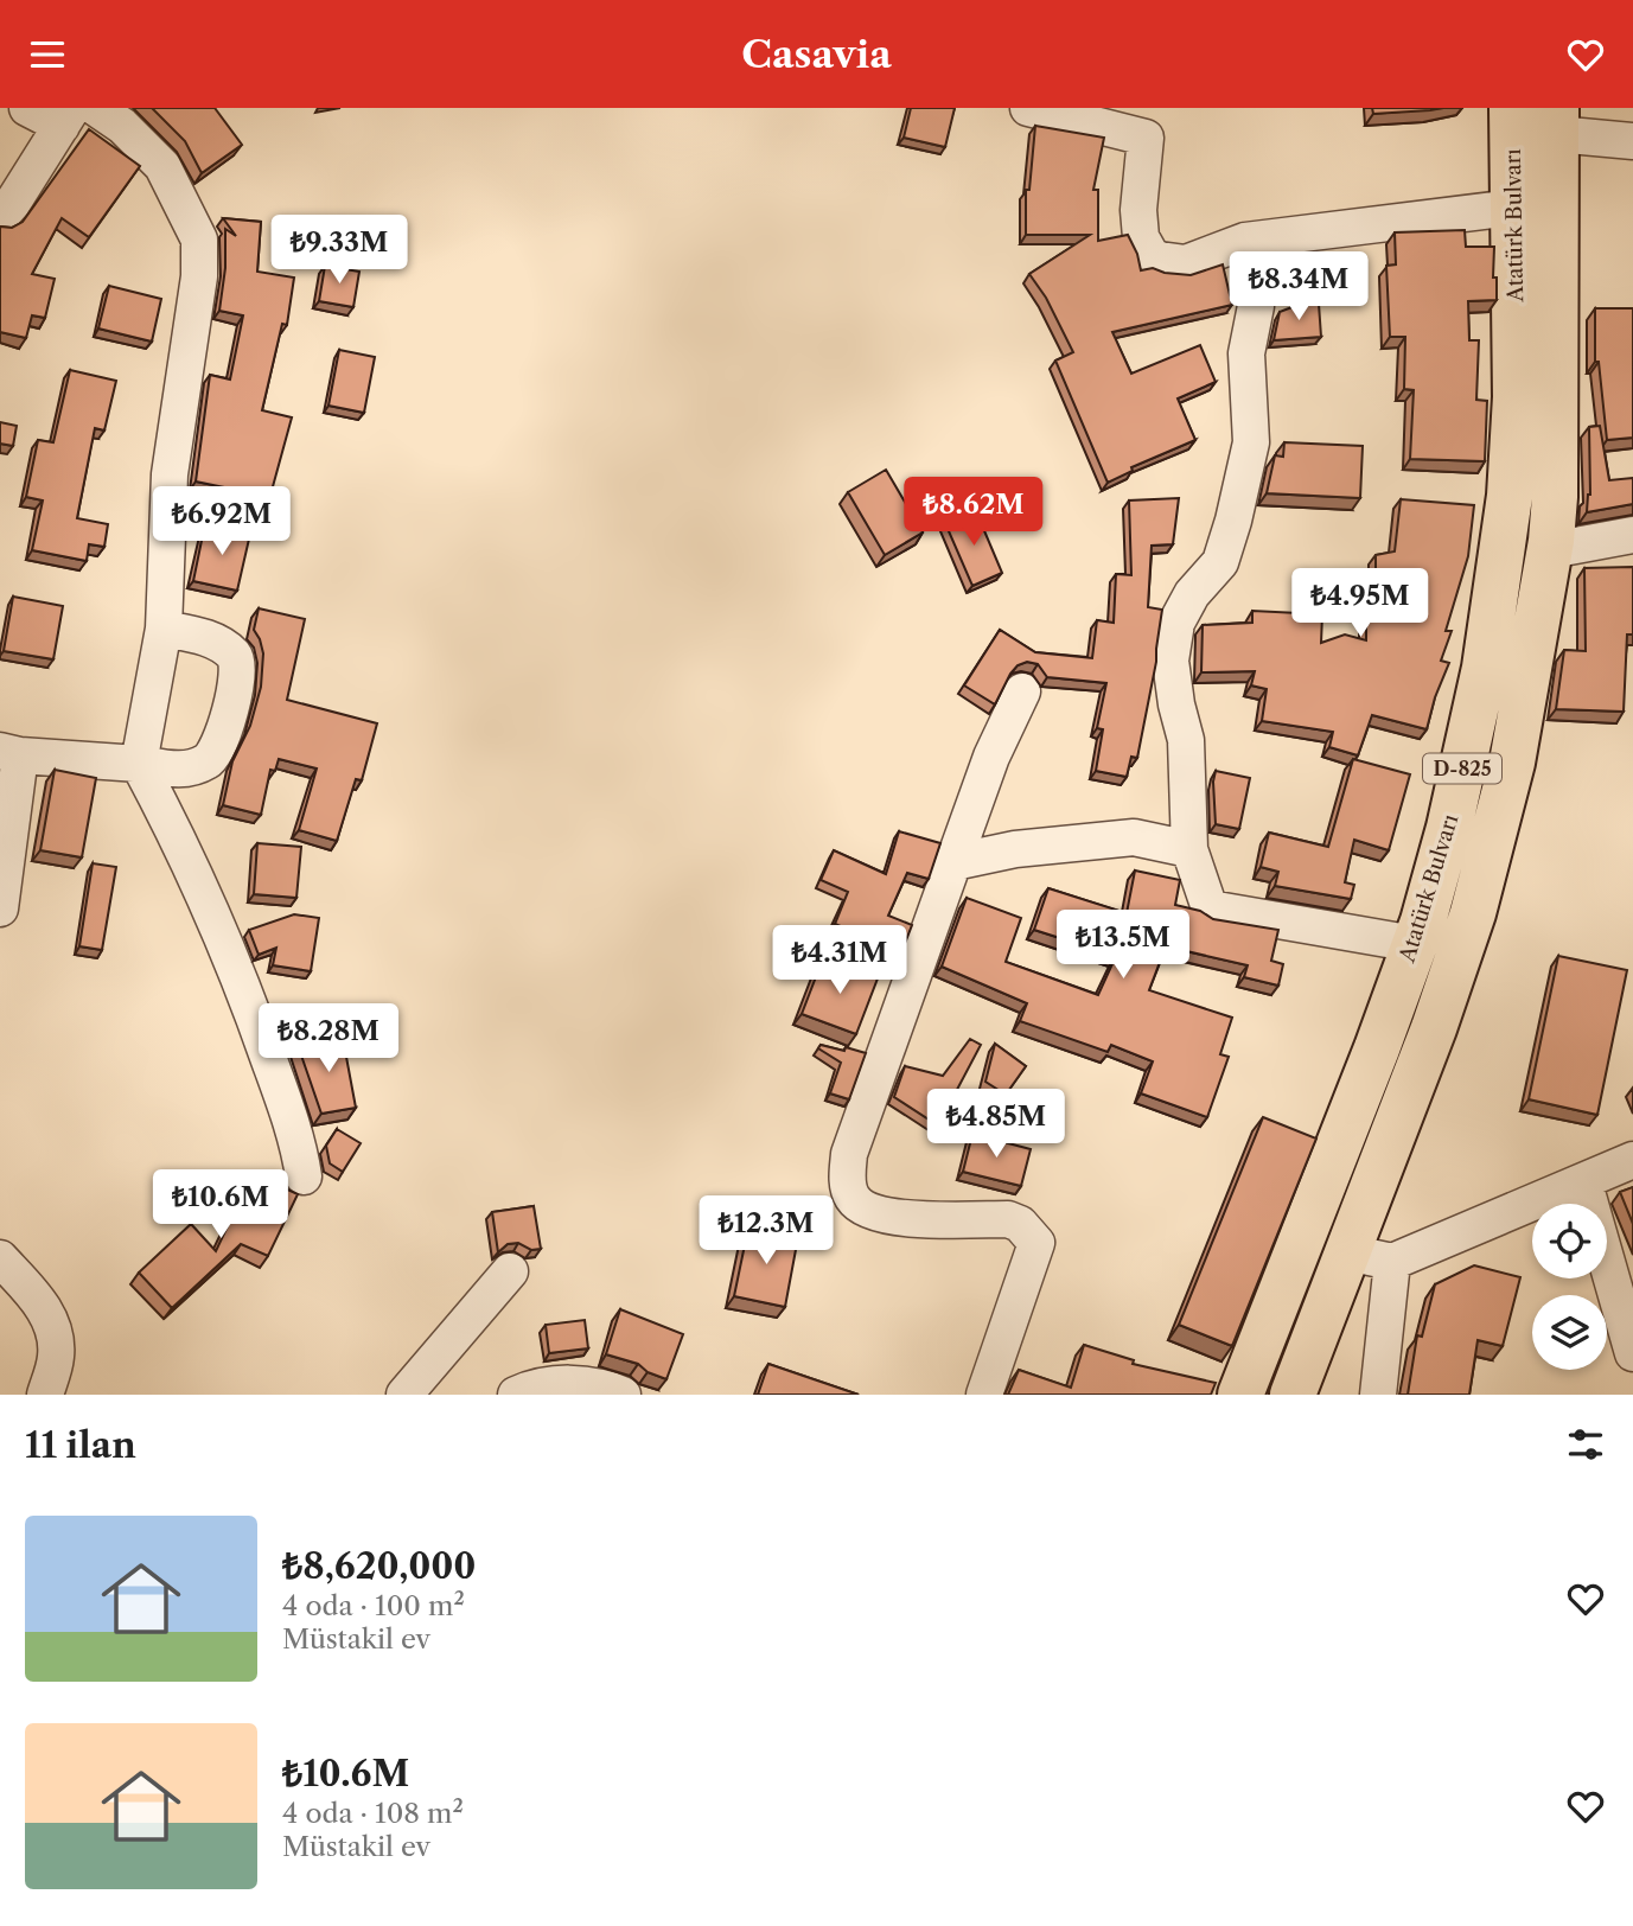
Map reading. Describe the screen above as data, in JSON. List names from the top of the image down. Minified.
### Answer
{"streets":{"highway":["Atatürk Bulvarı","D-825"]},"page":{"header":"Casavia","price":["₺9.33M","₺8.34M","₺8.62M","₺6.92M","₺4.95M","₺13.5M","₺4.31M","₺8.28M","₺4.85M","₺10.6M","₺12.3M"],"heading":"11 ilan","list":[{"name":"₺8,620,000","note":"4 oda · 100 m² · Müstakil ev"},{"name":"₺10.6M","note":"4 oda · 108 m² · Müstakil ev"}]}}
